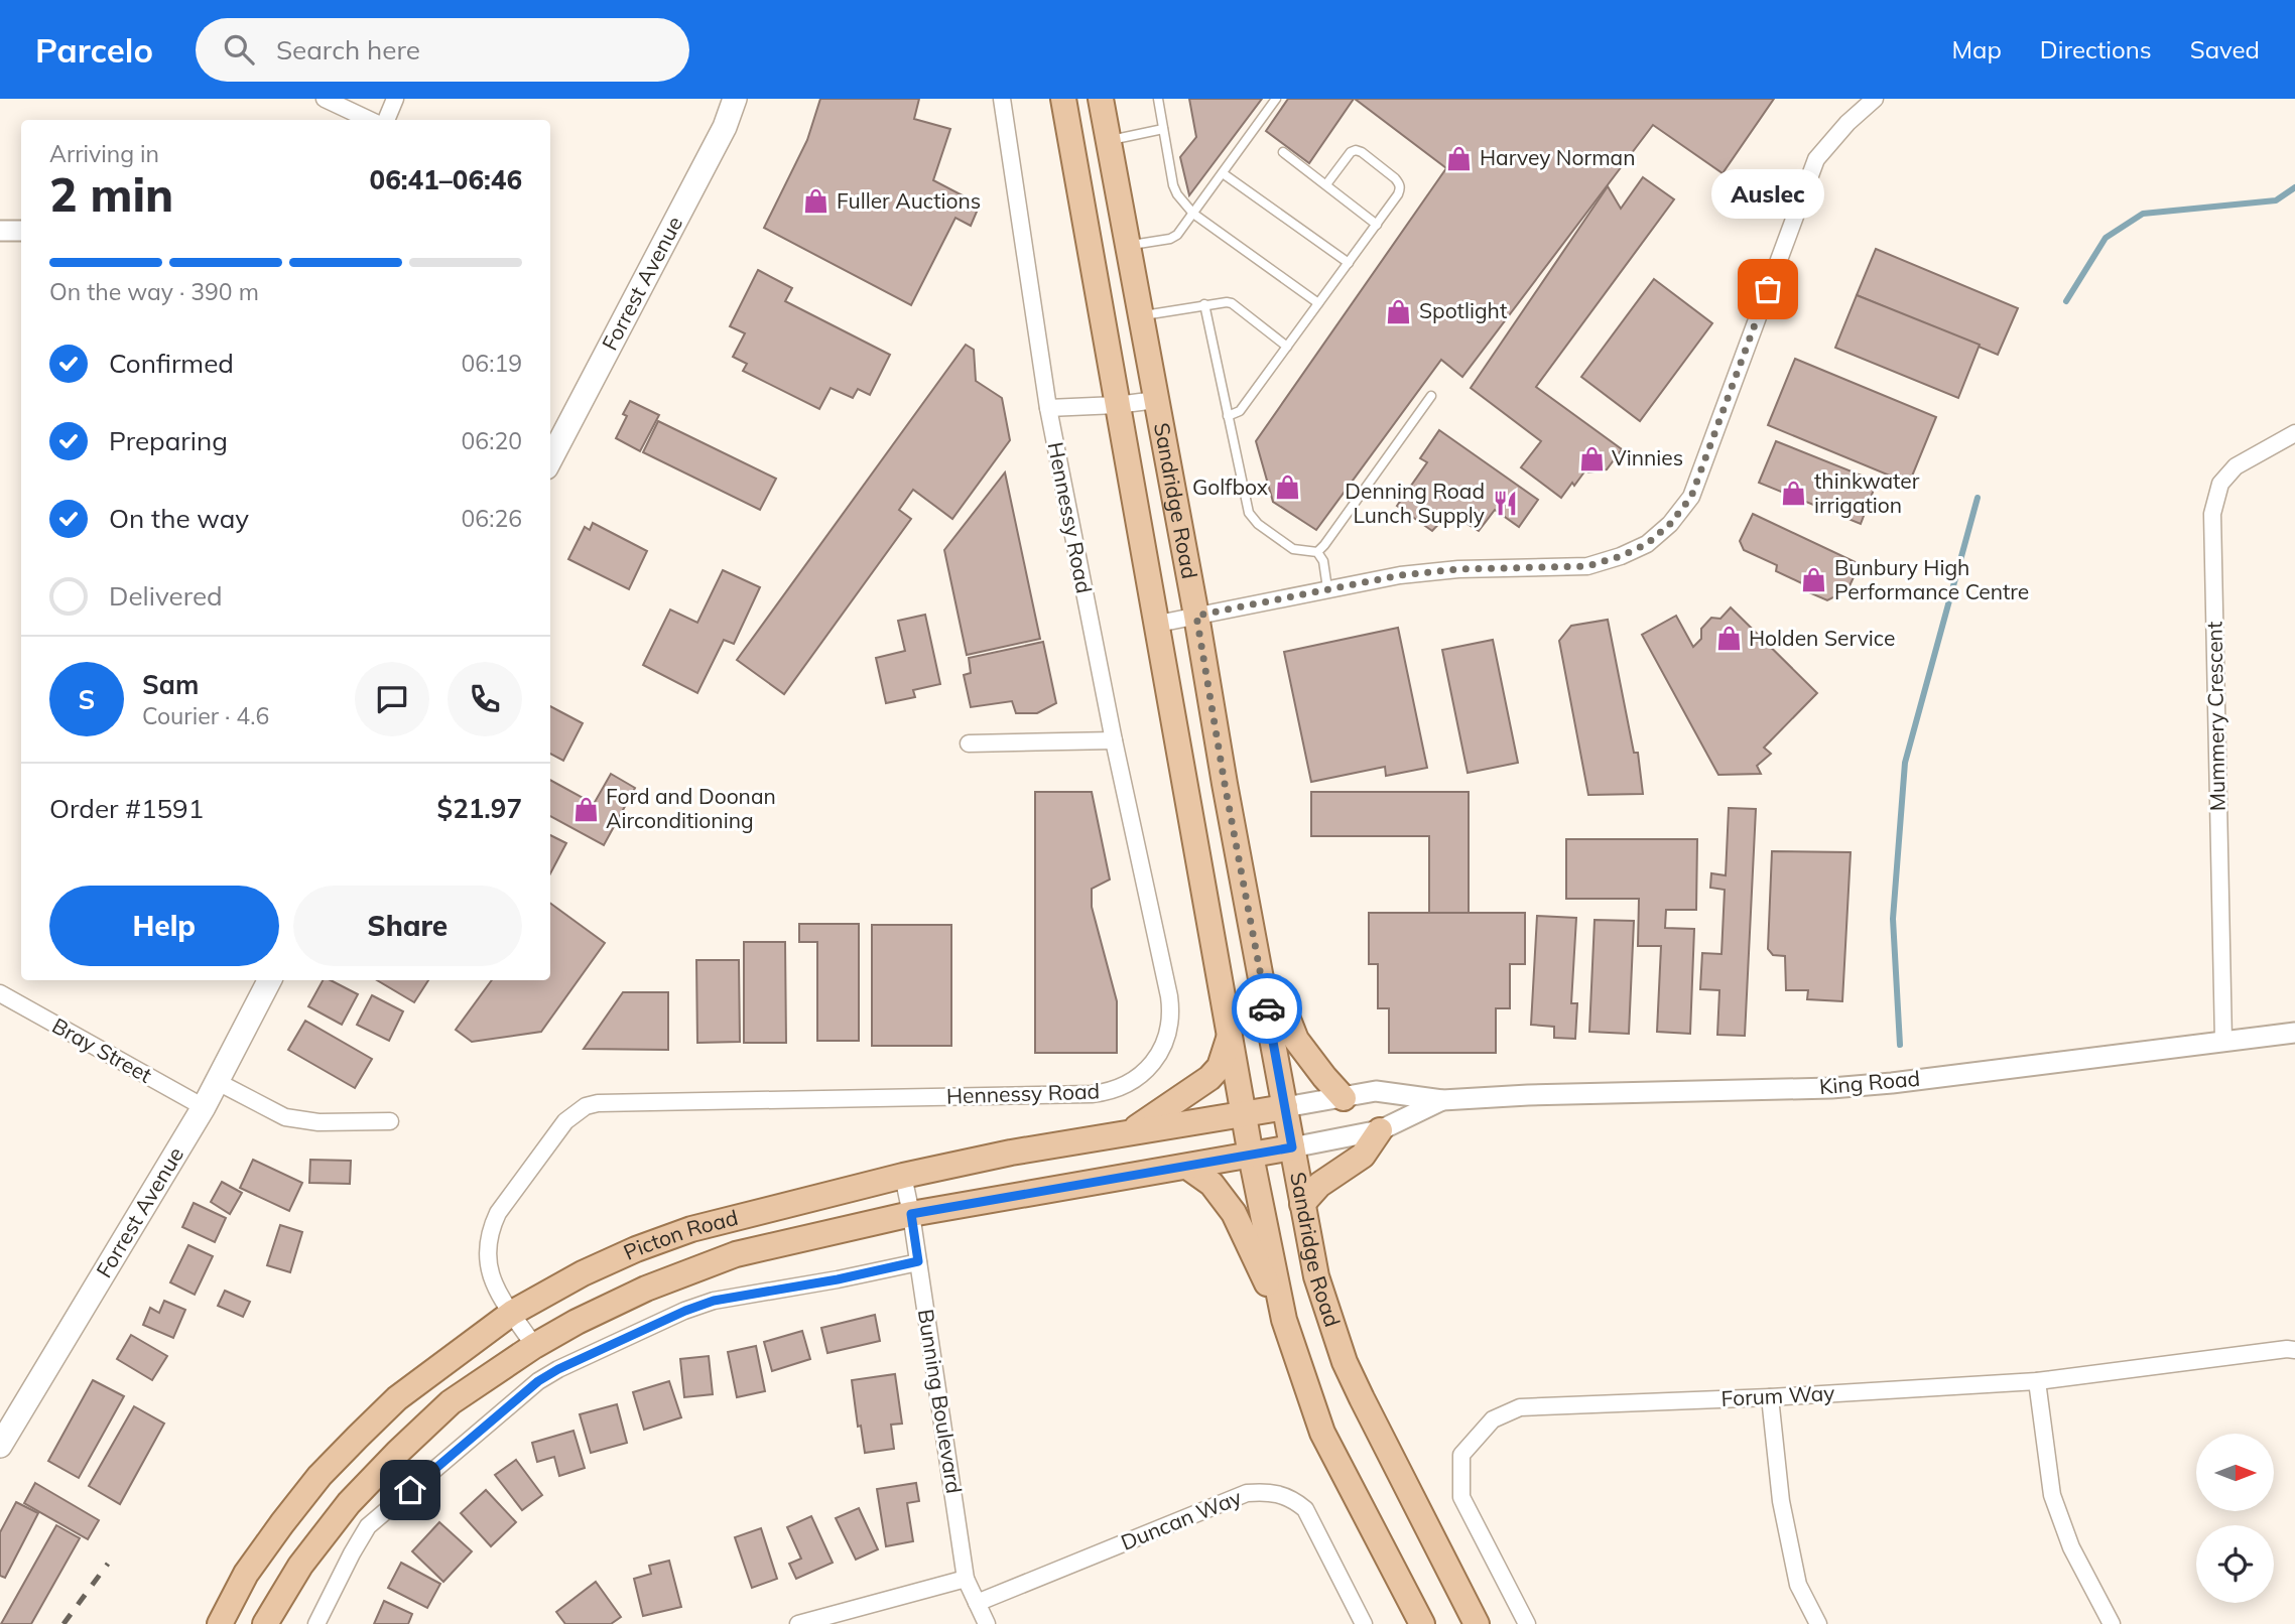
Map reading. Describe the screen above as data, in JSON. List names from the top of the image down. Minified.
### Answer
{"streets":{"main road":["Forrest Avenue","Sandridge Road","Picton Road"],"street":["Hennessy Road","Mummery Crescent","Bray Street","King Road","Forum Way","Bunning Boulevard","Duncan Way"]},"crossings":[["Forrest Avenue","Bray Street"],["Sandridge Road","King Road"],["Sandridge Road","Picton Road"],["Hennessy Road","Picton Road"],["Mummery Crescent","King Road"],["King Road","Picton Road"],["Picton Road","Bunning Boulevard"],["Bunning Boulevard","Duncan Way"]],"places":{"shop":["Harvey Norman","Fuller Auctions","Spotlight","Vinnies","Golfbox","thinkwater irrigation","Bunbury High Performance Centre","Holden Service","Ford and Doonan Airconditioning"],"other":["Auslec"],"restaurant":["Denning Road Lunch Supply"]},"north":"right","page":{"header":"Parcelo","search":"Search here","nav":["Map","Directions","Saved"],"heading":["2 min","Arriving in","06:41–06:46"],"panel":["Sam","Courier · 4.6","Order #1591","$21.97"],"bubble":"Auslec","bar":"On the way · 390 m","list":[["Confirmed","06:19"],["Preparing","06:20"],["On the way","06:26"],"Delivered"],"round":"S","buttons":["Help","Share"]}}
